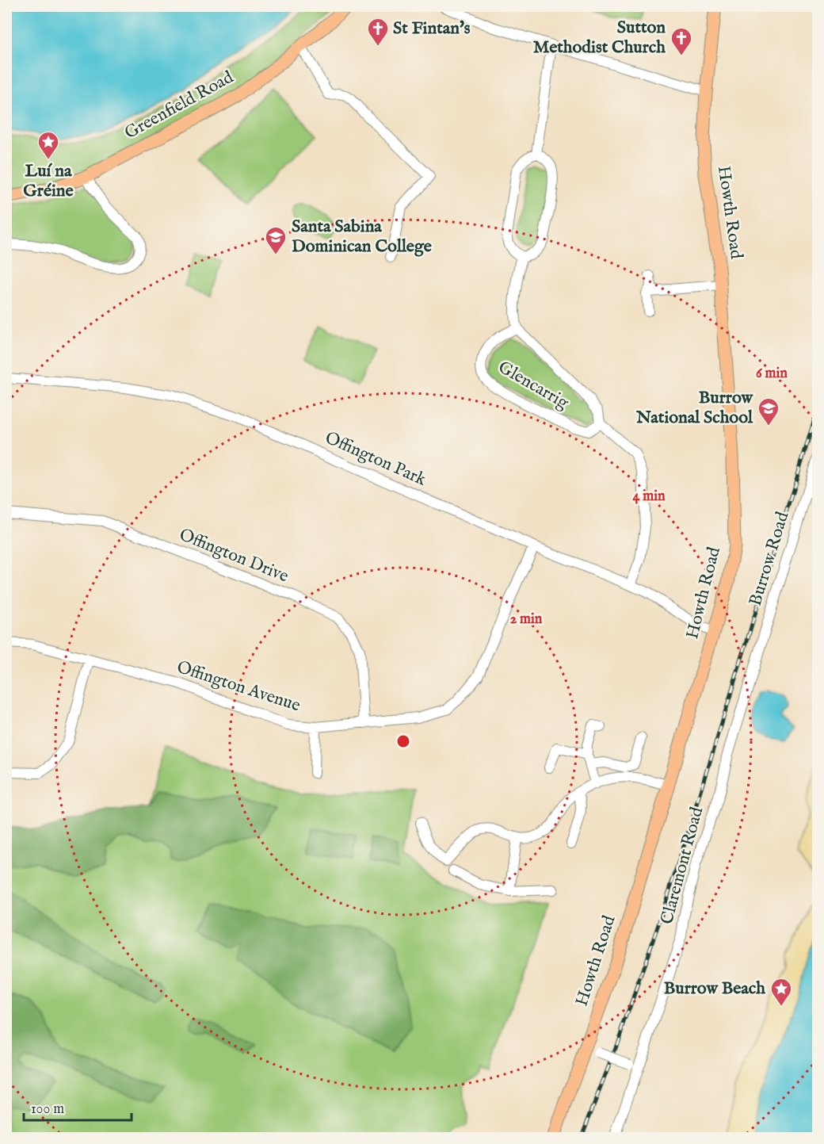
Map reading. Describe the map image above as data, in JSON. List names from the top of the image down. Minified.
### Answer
{"streets":{"main road":["Greenfield Road","Howth Road"],"street":["Glencarrig","Offington Park","Offington Drive","Burrow Road","Offington Avenue","Claremont Road"]},"crossings":[["Howth Road","Offington Park"],["Glencarrig","Offington Park"],["Offington Park","Offington Avenue"],["Offington Drive","Offington Avenue"],["Burrow Road","Claremont Road"]],"places":{"church":["St Fintan's","Sutton Methodist Church"],"place":["Luí na Gréine","Burrow Beach"],"school or university":["Santa Sabina Dominican College","Burrow National School"]},"scale_bar":"100 m","rings":["6 min","4 min","2 min"]}
